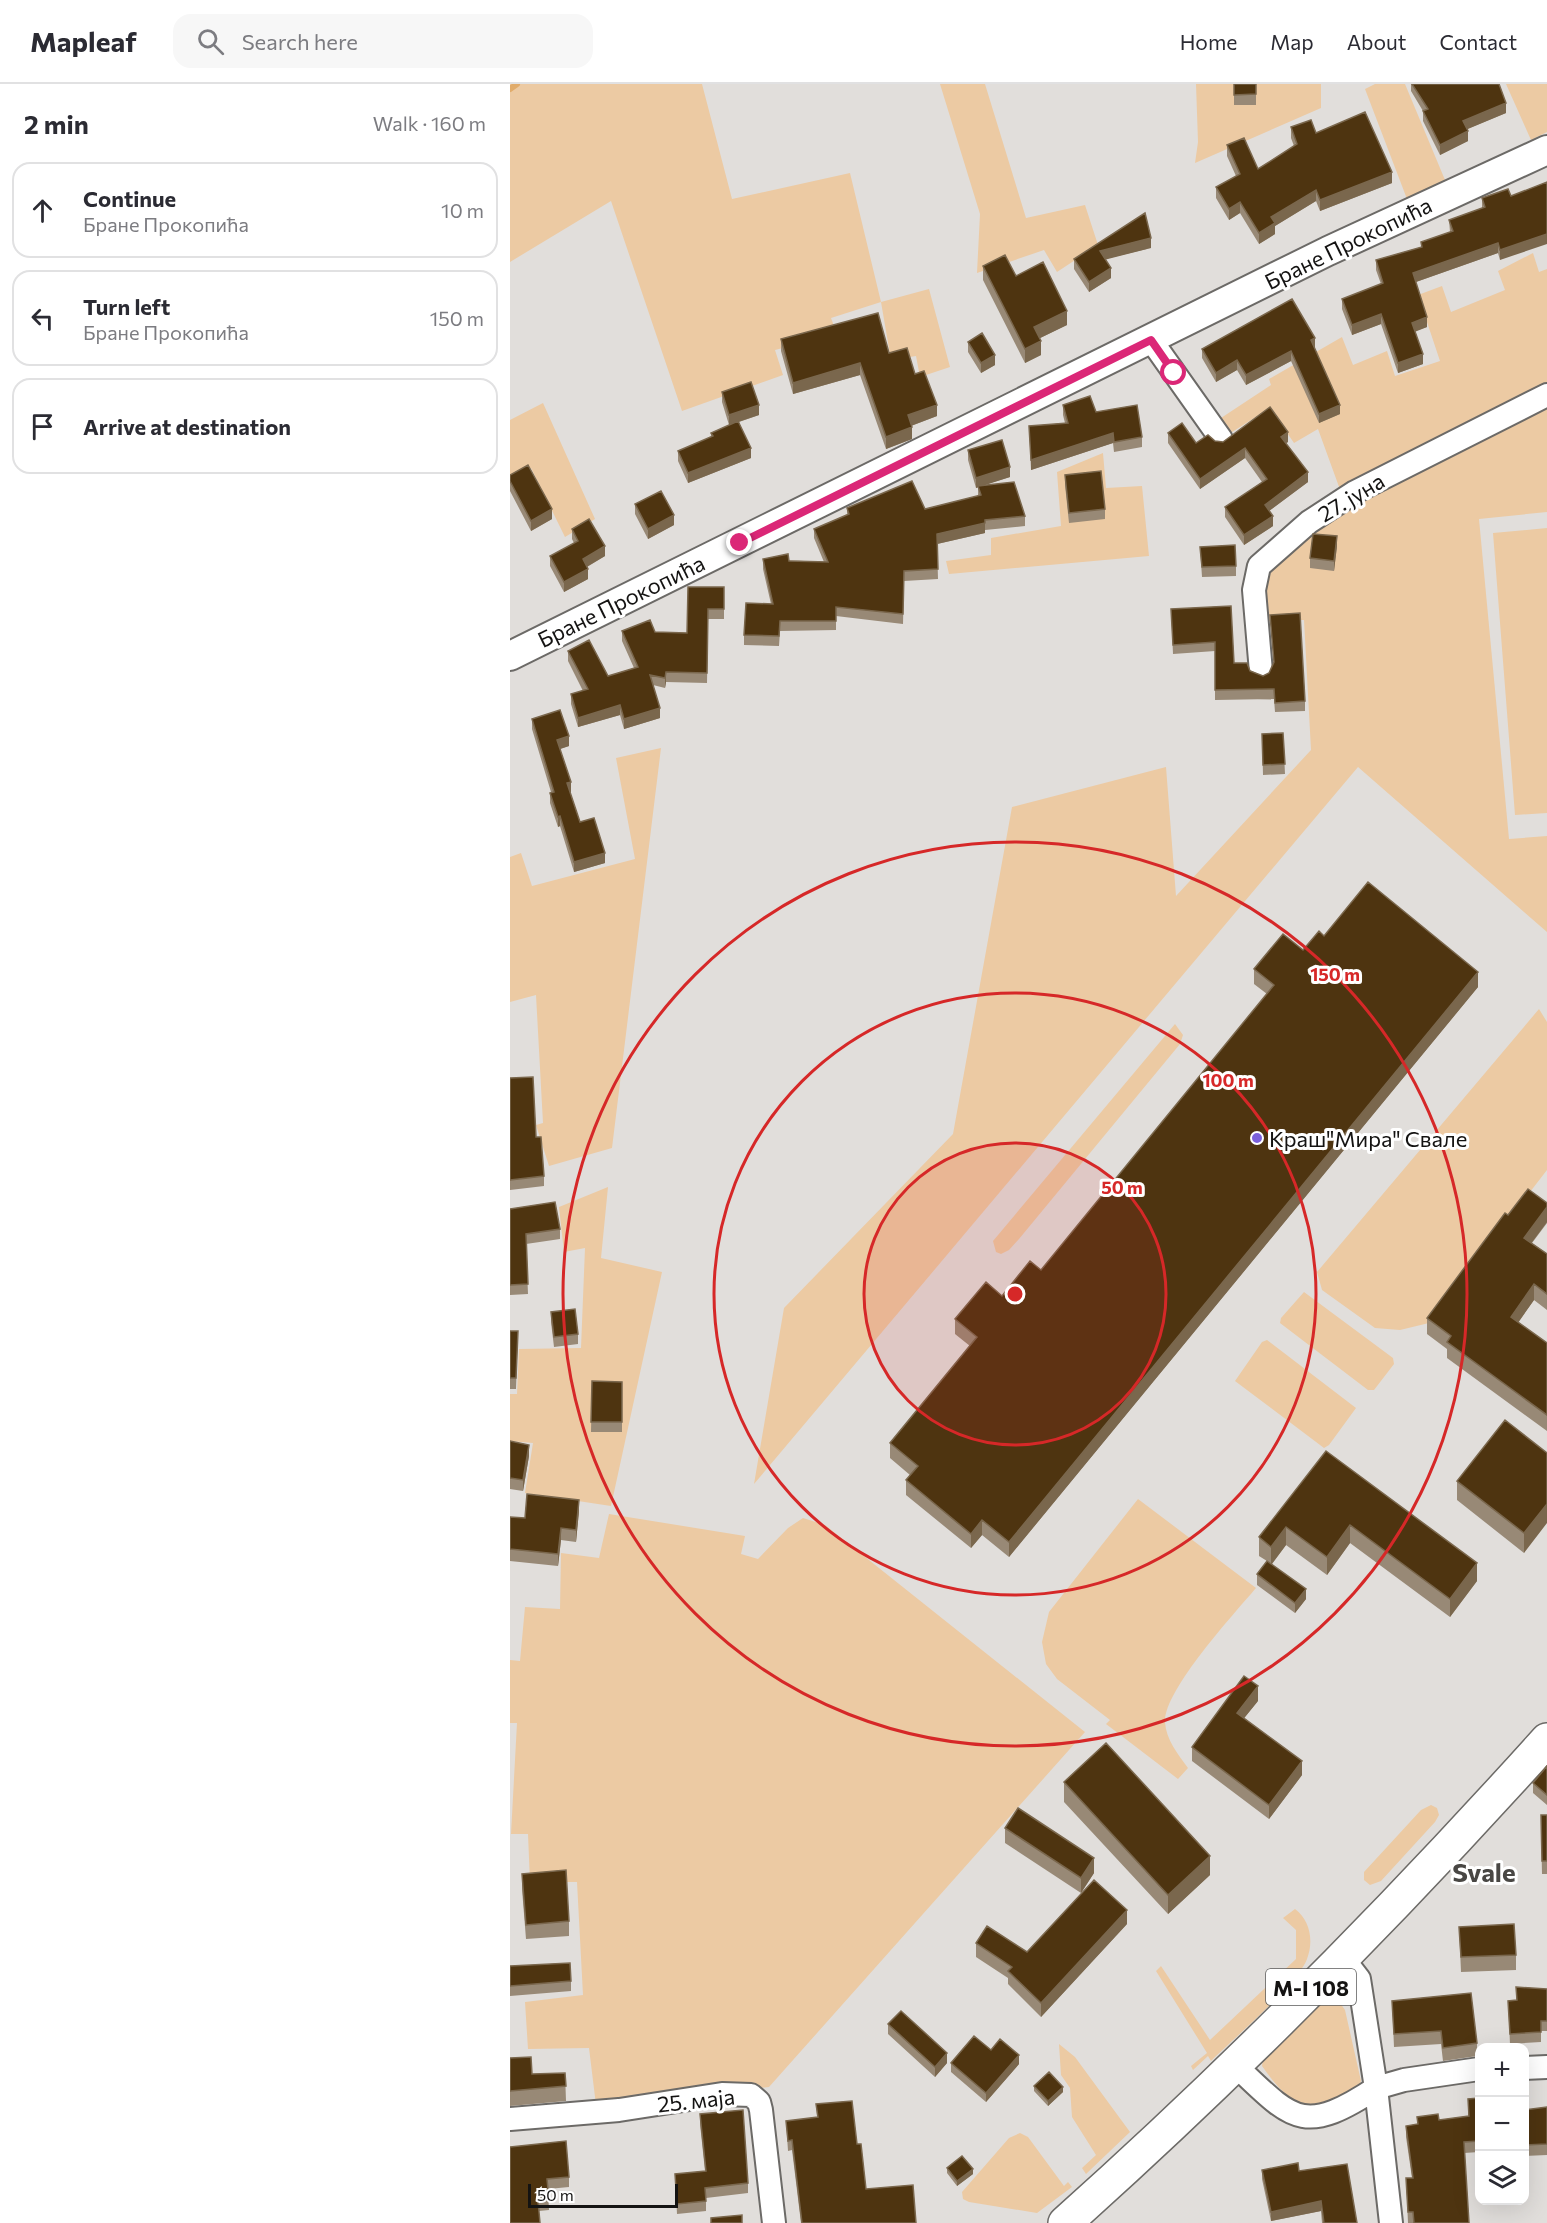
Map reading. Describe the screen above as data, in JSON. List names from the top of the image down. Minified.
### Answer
{"streets":{"main road":["M-I 108"],"street":["Бране Прокопића","27. јуна","25. маја"]},"districts":["Svale"],"places":["Краш\"Мира\" Свале"],"scale_bar":"50 m","page":{"header":"Mapleaf","search":"Search here","nav":["Home","Map","About","Contact"],"heading":["2 min","Walk · 160 m"],"list":[["Continue","Бране Прокопића","10 m"],["Turn left","Бране Прокопића","150 m"],"Arrive at destination"],"map_buttons":["+","−"],"scale":"50 m"},"rings":["150 m","100 m","50 m"]}
